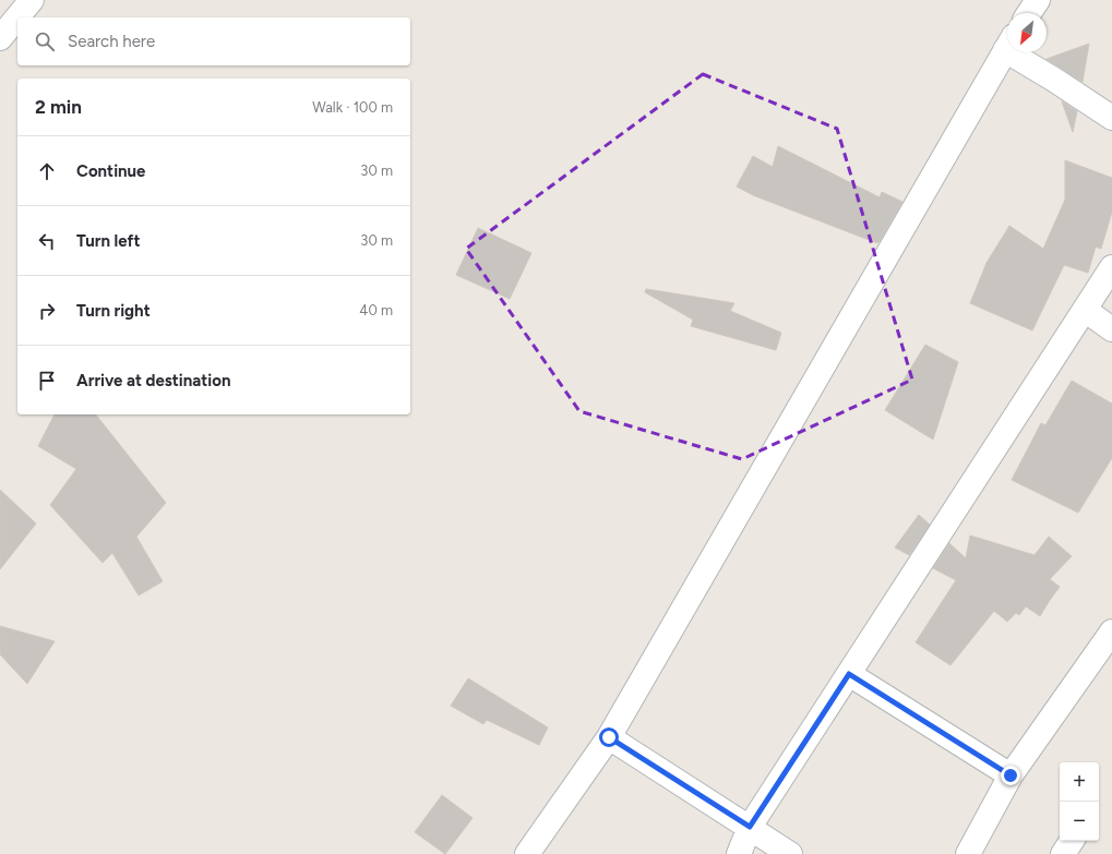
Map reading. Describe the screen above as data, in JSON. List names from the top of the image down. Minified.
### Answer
{"north":"bottom left","page":{"search":"Search here","heading":["2 min","Walk · 100 m"],"list":[["Continue","30 m"],["Turn left","30 m"],["Turn right","40 m"],"Arrive at destination"],"map_buttons":["+","−"]}}
